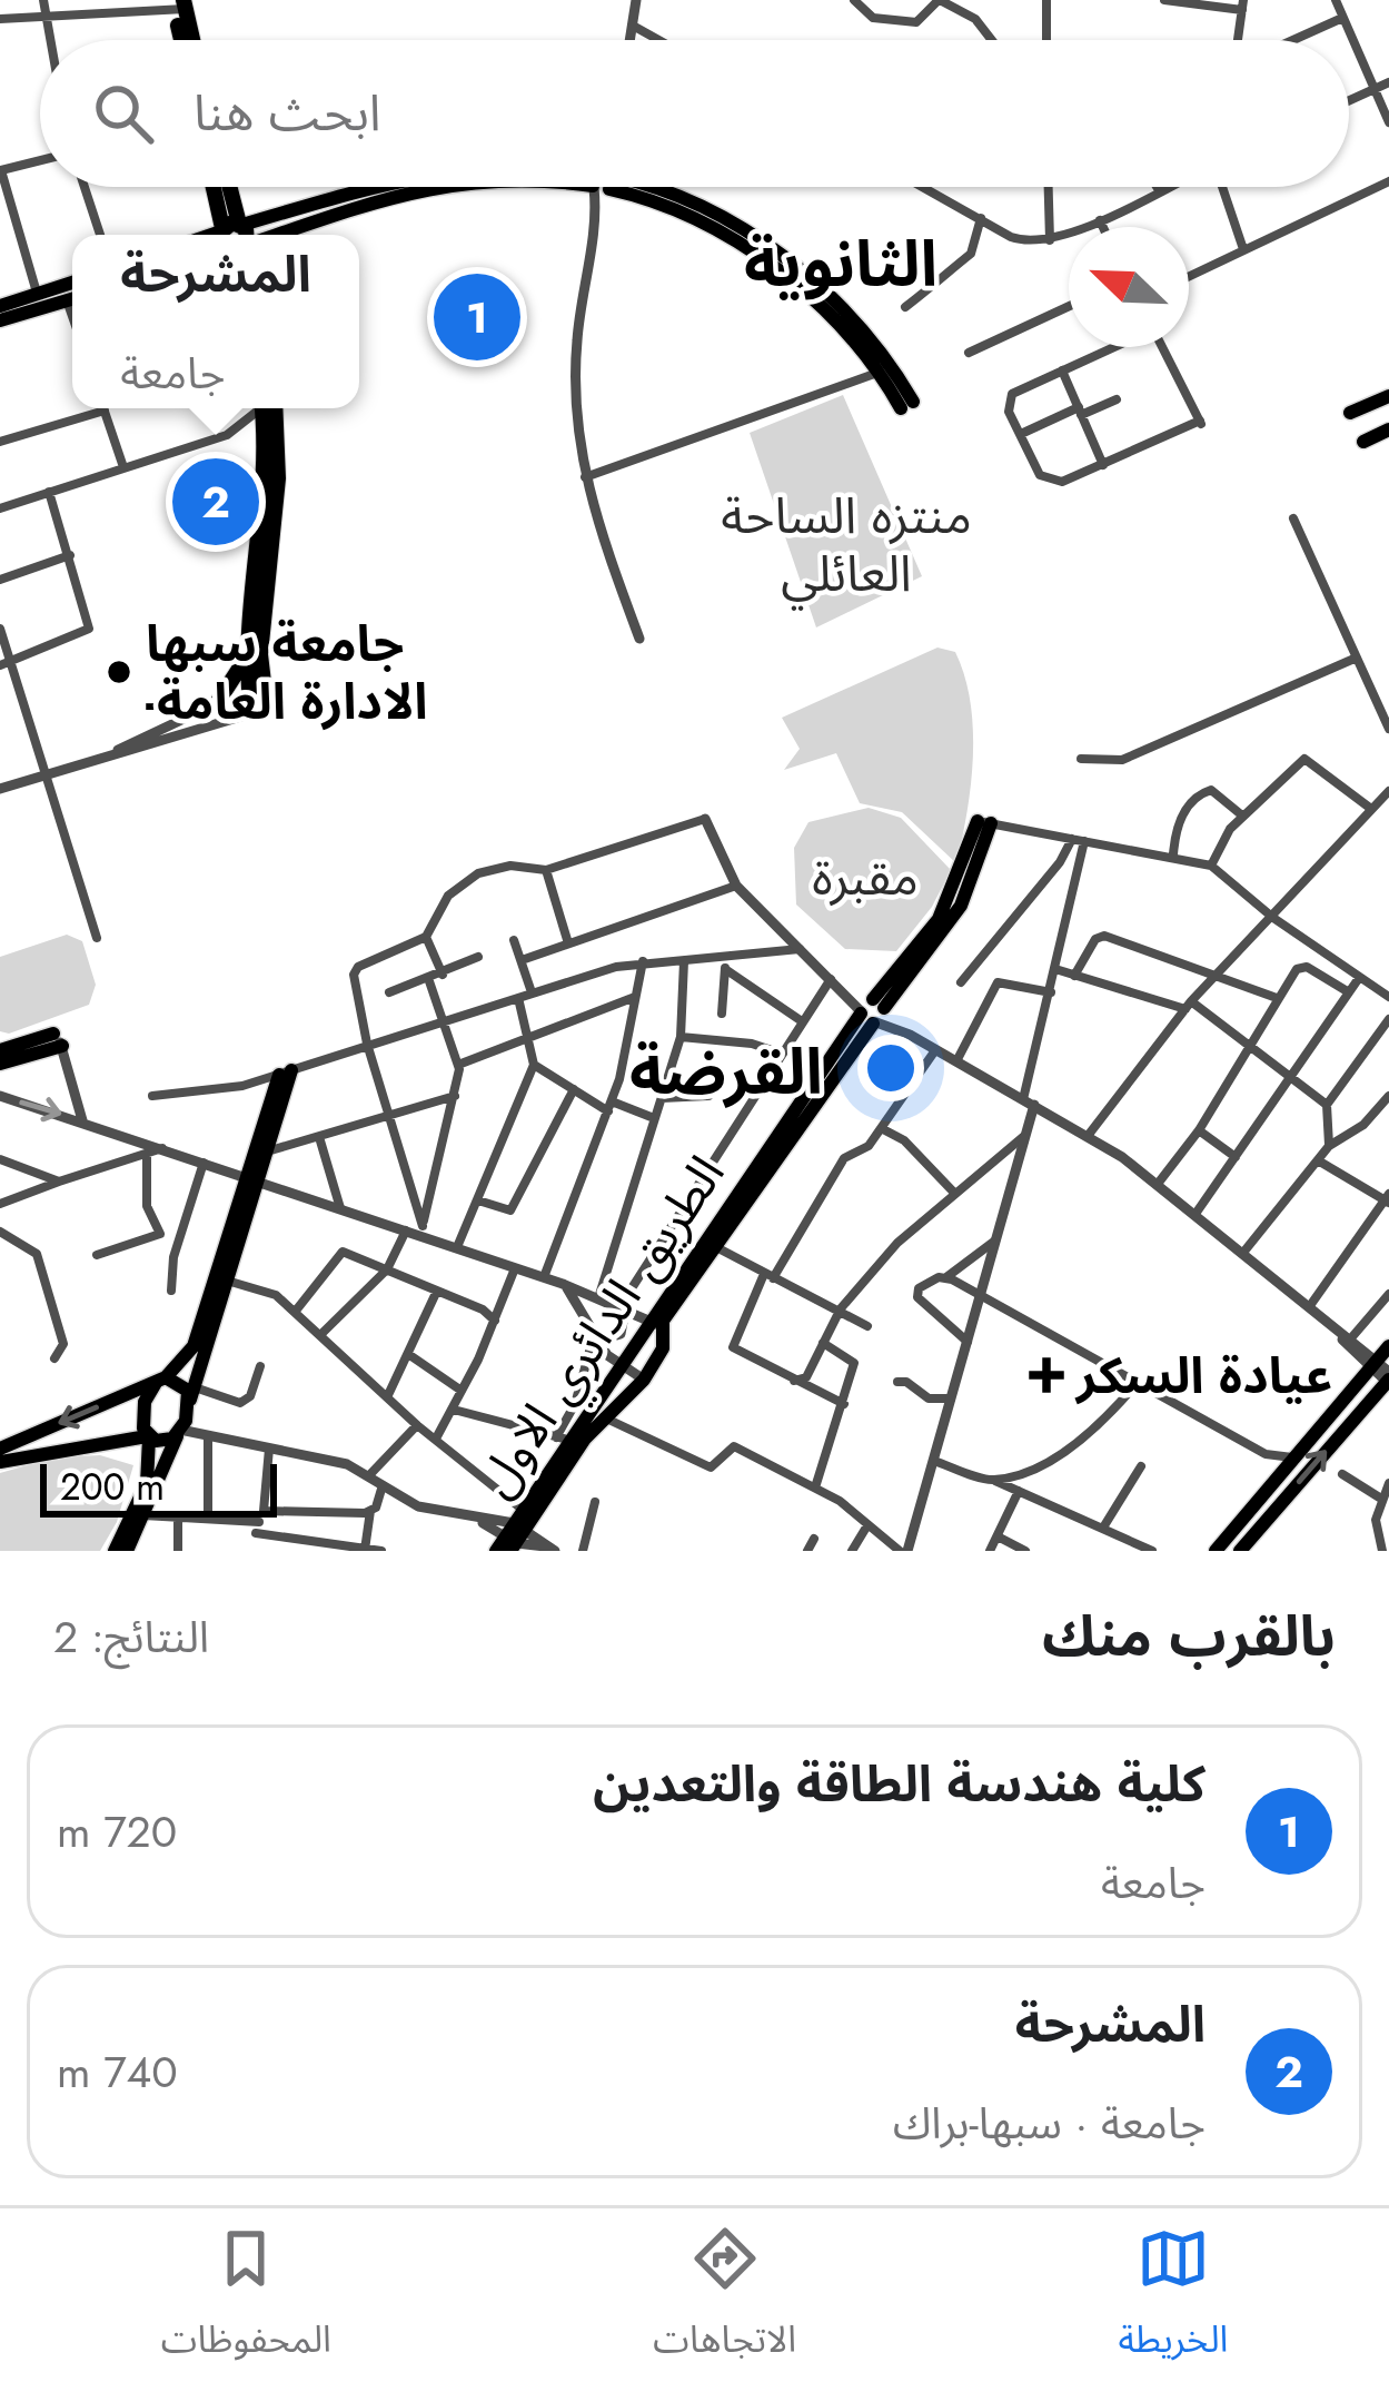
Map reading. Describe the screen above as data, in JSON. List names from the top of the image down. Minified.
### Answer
{"streets":{"main road":["الطريق الدائري الاول"]},"districts":["الثانوية","القرضة"],"parks":["منتزه الساحة العائلي","مقبرة"],"places":{"other":["جامعة سبها -الادارة العامة"],"health":["عيادة السكر"]},"scale_bar":"200 m","north":"top left","page":{"search":"ابحث هنا","popup":["المشرحة","جامعة"],"pins":["1","2"],"scale":"200 m","heading":["بالقرب منك","النتائج: 2"],"list":[{"mark":"1","name":"كلية هندسة الطاقة والتعدين","note":"جامعة","value":"720 m"},{"mark":"2","name":"المشرحة","note":"جامعة · سبها-براك","value":"740 m"}],"nav":["الخريطة","الاتجاهات","المحفوظات"]}}
